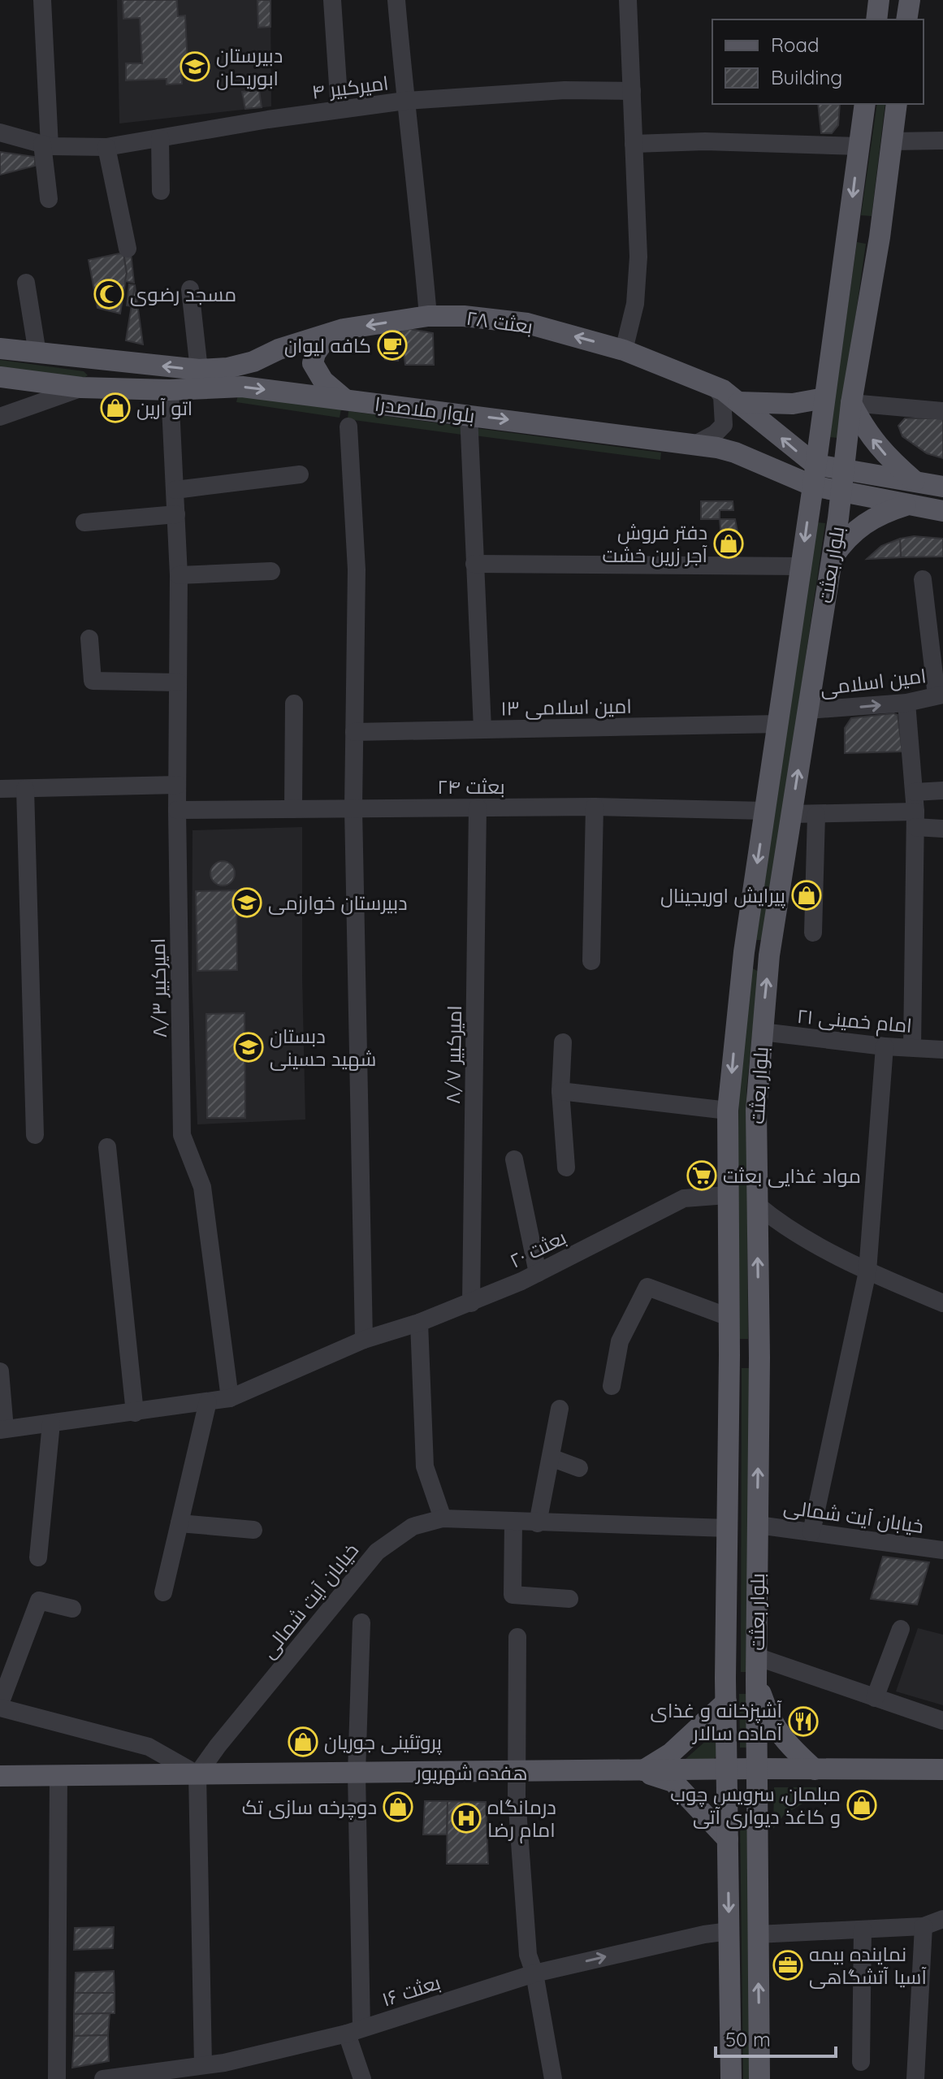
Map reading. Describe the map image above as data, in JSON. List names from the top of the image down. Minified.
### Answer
{"streets":{"main road":["بعثت ۲۸","بلوار ملاصدرا","بلوار بعثت","هفده شهریور"],"street":["امیرکبیر ۴","امین اسلامی","امین اسلامی ۱۳","بعثت ۲۴","امیرکبیر ۸/۳","امام خمینی ۲۱","امیرکبیر ۸/۷","بعثت ۲۰","خیابان آیت شمالی","بعثت ۱۶"]},"crossings":[["بعثت ۲۸","بلوار ملاصدرا"],["بعثت ۲۸","بلوار بعثت"],["بلوار ملاصدرا","بلوار بعثت"],["بلوار ملاصدرا","امیرکبیر ۸/۳"],["بلوار بعثت","امین اسلامی"],["بلوار بعثت","امین اسلامی ۱۳"],["بلوار بعثت","بعثت ۲۴"],["بلوار بعثت","امام خمینی ۲۱"],["بلوار بعثت","بعثت ۲۰"],["بلوار بعثت","خیابان آیت شمالی"],["بلوار بعثت","هفده شهریور"],["بلوار بعثت","بعثت ۱۶"],["بعثت ۲۴","امیرکبیر ۸/۳"],["بعثت ۲۴","امیرکبیر ۸/۷"],["امیرکبیر ۸/۳","بعثت ۲۰"],["امیرکبیر ۸/۷","بعثت ۲۰"],["خیابان آیت شمالی","هفده شهریور"]],"one_way":["بعثت ۲۸","بلوار ملاصدرا"],"places":{"school or university":["دبیرستان ابوریحان","دبیرستان خوارزمی","دبستان شهید حسینی"],"mosque":["مسجد رضوی"],"cafe":["کافه لیوان"],"shop":["اتو آرین","دفتر فروش آجر زرین خشت","پیرایش اوریجینال","پروتئینی جوریان","مبلمان، سرویس چوب و کاغذ دیواری آتی","دوچرخه سازی تک"],"supermarket":["مواد غذایی بعثت"],"restaurant":["آشپزخانه و غذای آماده سالار"],"hospital":["درمانگاه امام رضا"],"office":["نماینده بیمه آسیا آتشگاهی"]},"legend":["Road","Building"],"scale_bar":"50 m"}
